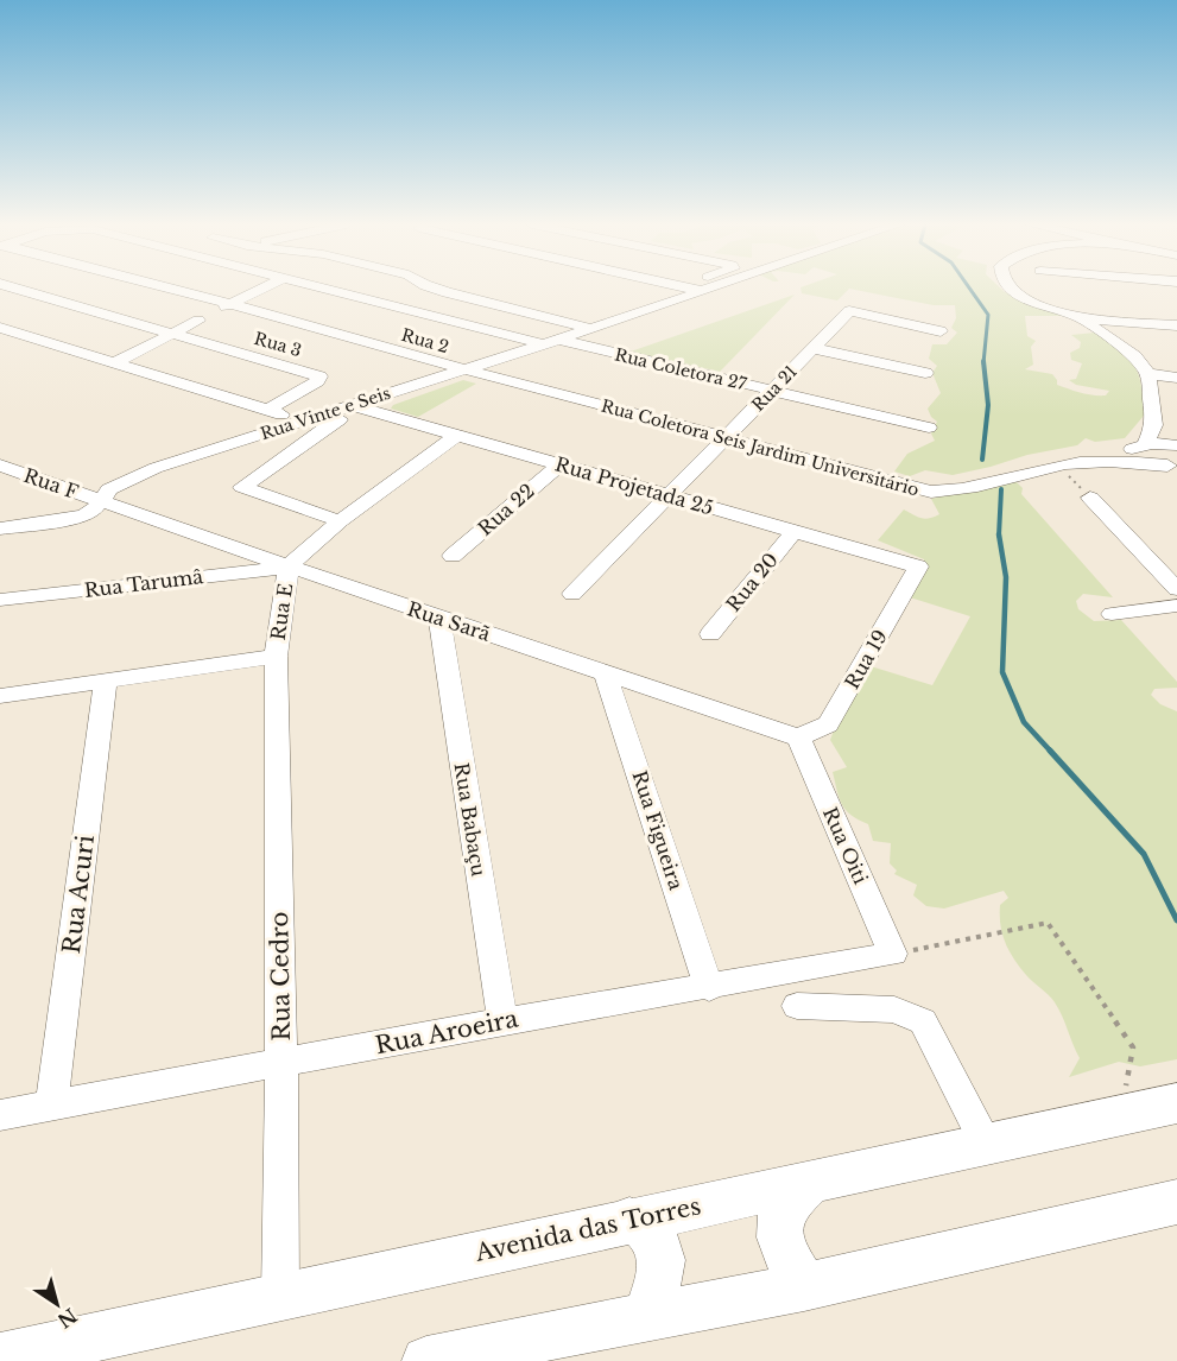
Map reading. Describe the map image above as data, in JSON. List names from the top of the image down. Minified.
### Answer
{"streets":{"main road":["Avenida das Torres"],"street":["Rua 2","Rua 3","Rua Coletora 27","Rua 21","Rua Vinte e Seis","Rua Coletora Seis Jardim Universitário","Rua F","Rua Projetada 25","Rua 22","Rua 20","Rua Tarumâ","Rua E","Rua Sarã","Rua 19","Rua Babaçu","Rua Figueira","Rua Oiti","Rua Acuri","Rua Cedro","Rua Aroeira"]},"crossings":[["Rua 2","Rua Vinte e Seis"],["Rua 2","Rua Coletora Seis Jardim Universitário"],["Rua Coletora 27","Rua 21"],["Rua Coletora 27","Rua Vinte e Seis"],["Rua 21","Rua Coletora Seis Jardim Universitário"],["Rua 21","Rua Projetada 25"],["Rua Vinte e Seis","Rua Coletora Seis Jardim Universitário"],["Rua Vinte e Seis","Rua F"],["Rua Vinte e Seis","Rua Projetada 25"],["Rua Vinte e Seis","Rua Sarã"],["Rua F","Rua Sarã"],["Rua Projetada 25","Rua 22"],["Rua Projetada 25","Rua 20"],["Rua Projetada 25","Rua 19"],["Rua Tarumâ","Rua E"],["Rua Tarumâ","Rua Sarã"],["Rua E","Rua Sarã"],["Rua E","Rua Cedro"],["Rua Sarã","Rua 19"],["Rua Sarã","Rua Babaçu"],["Rua Sarã","Rua Figueira"],["Rua Sarã","Rua Oiti"],["Rua 19","Rua Oiti"],["Rua Babaçu","Rua Aroeira"],["Rua Figueira","Rua Aroeira"],["Rua Oiti","Rua Aroeira"],["Rua Acuri","Rua Aroeira"],["Rua Cedro","Rua Aroeira"],["Rua Cedro","Avenida das Torres"]],"north":"bottom right"}
